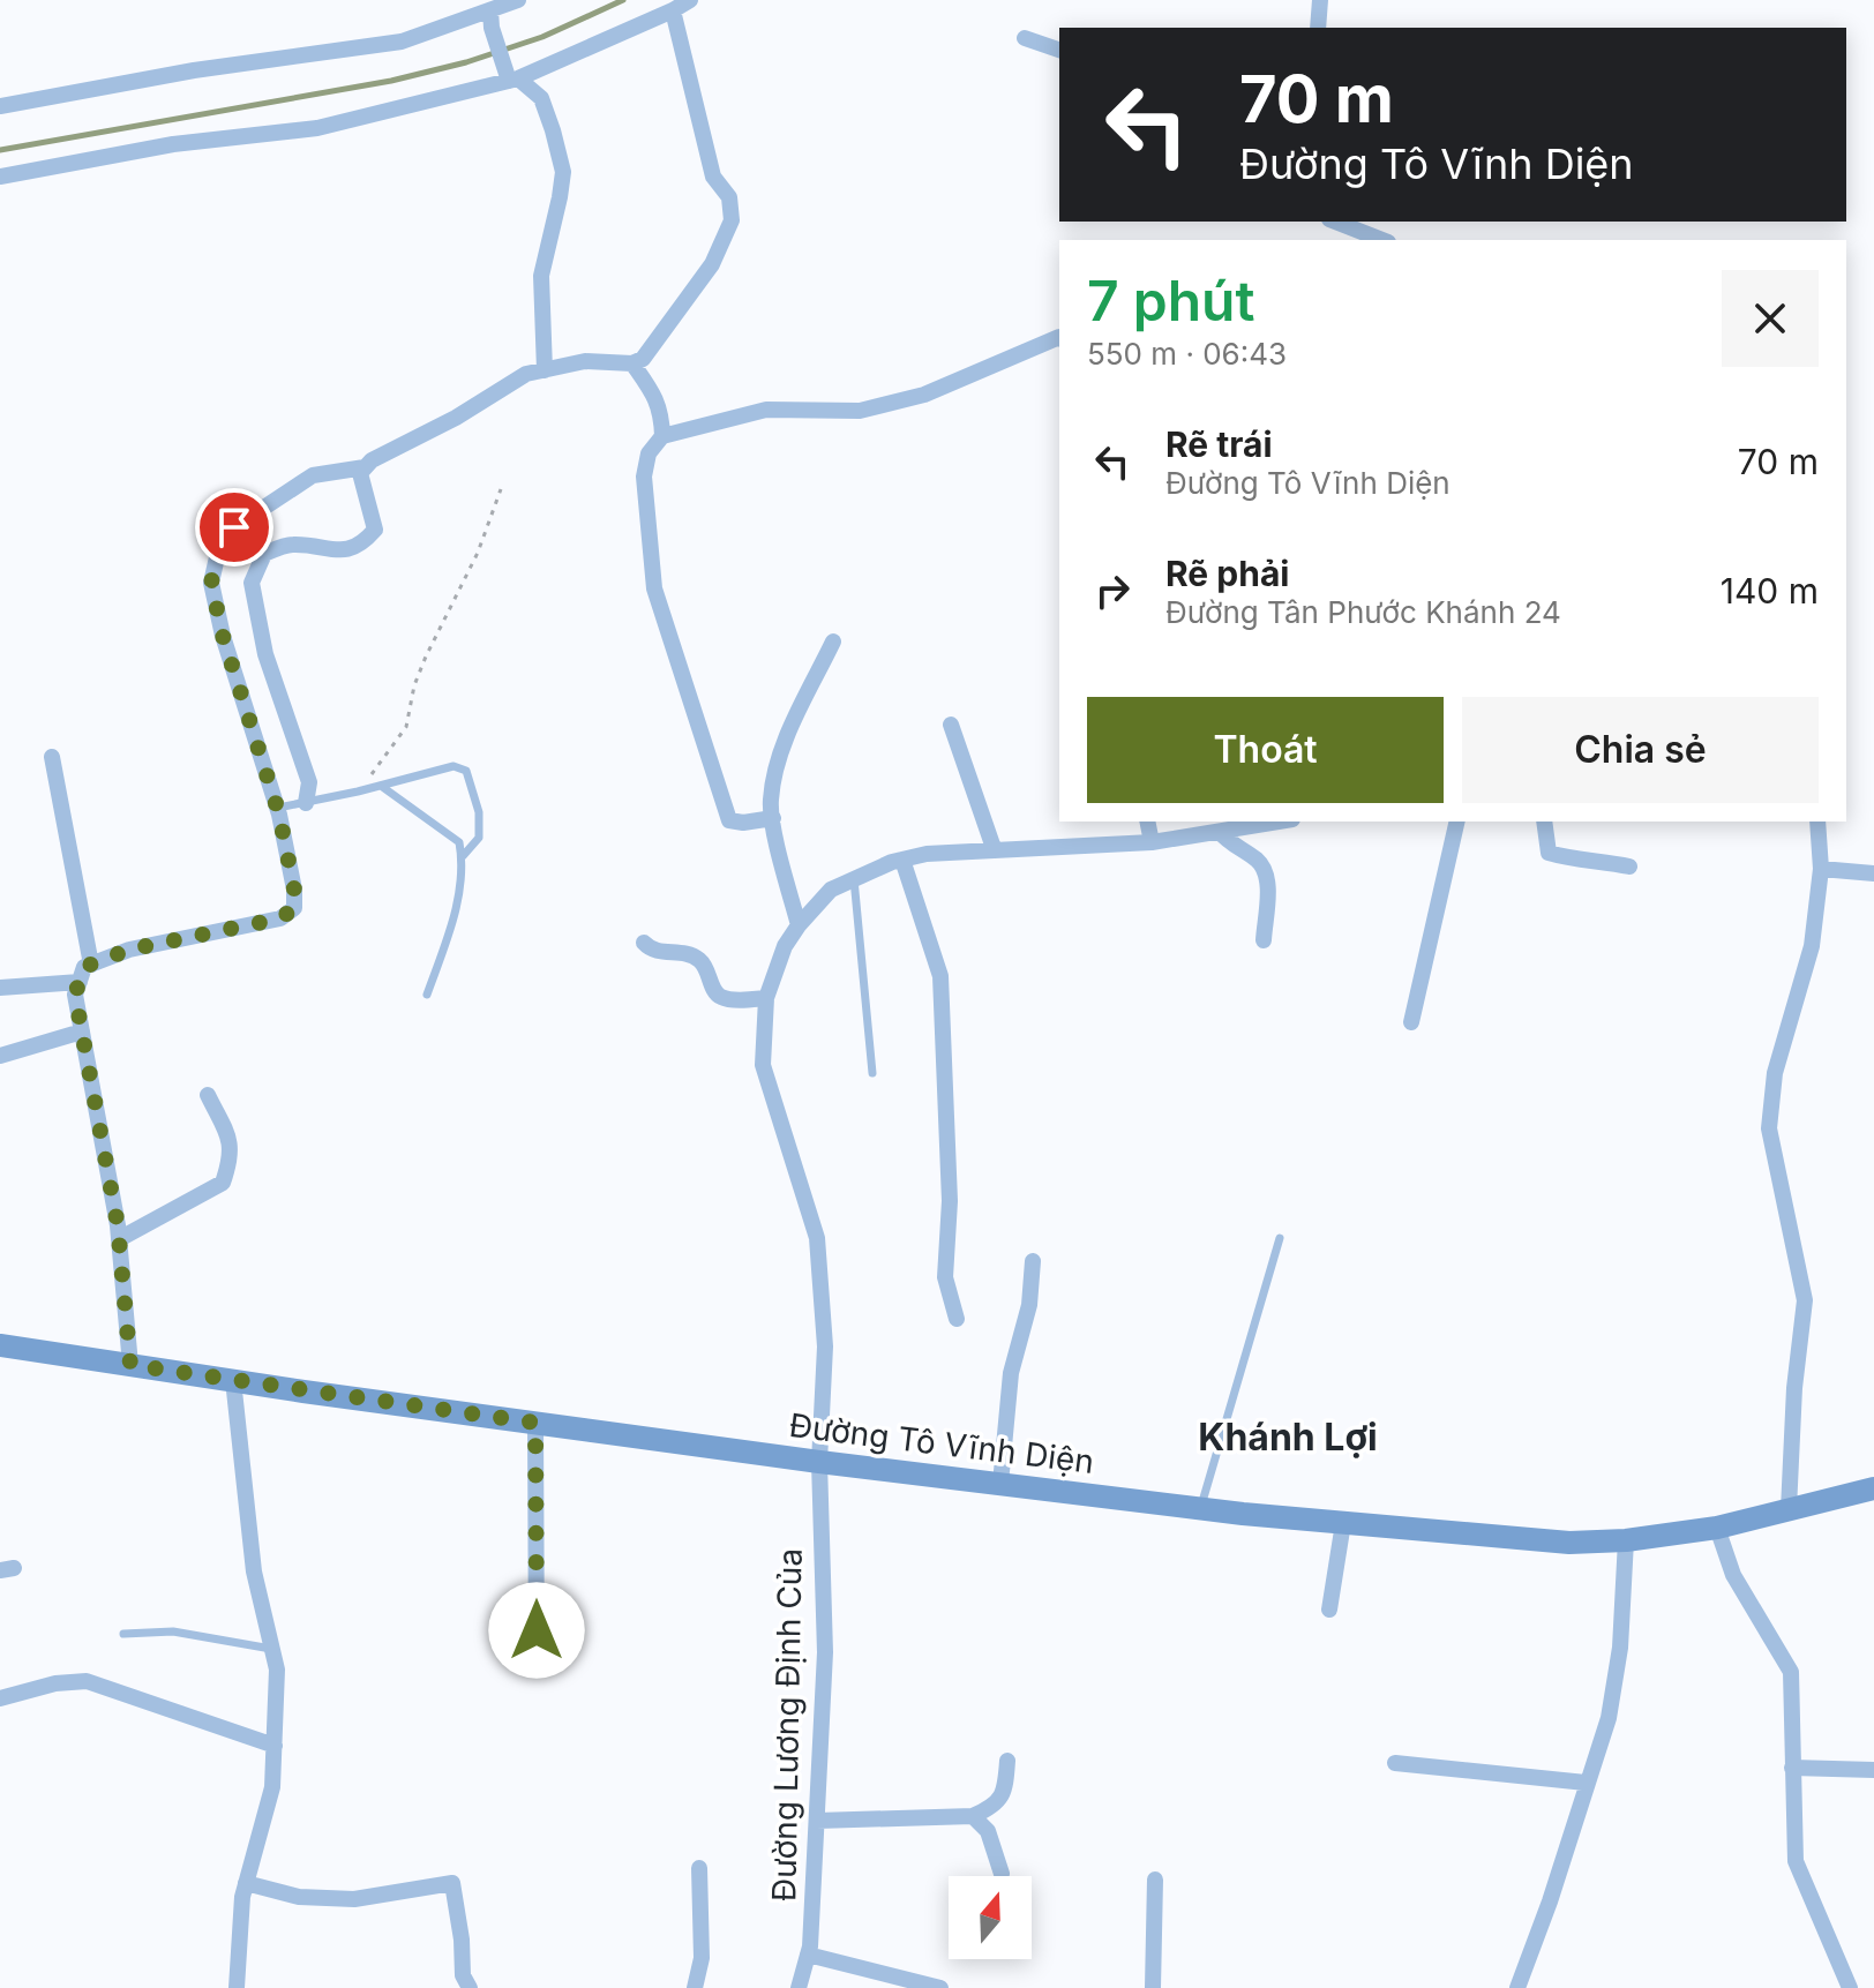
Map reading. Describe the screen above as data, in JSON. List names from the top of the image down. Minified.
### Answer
{"streets":{"main road":["Đường Tô Vĩnh Diện"],"street":["Đường Lương Định Của"]},"crossings":[["Đường Tô Vĩnh Diện","Đường Lương Định Của"]],"districts":["Khánh Lợi"],"north":"top","page":{"turn":["70 m","Đường Tô Vĩnh Diện"],"heading":["7 phút","550 m · 06:43"],"list":[{"name":"Rẽ trái","note":"Đường Tô Vĩnh Diện","value":"70 m"},{"name":"Rẽ phải","note":"Đường Tân Phước Khánh 24","value":"140 m"}],"buttons":["Thoát","Chia sẻ"]}}
